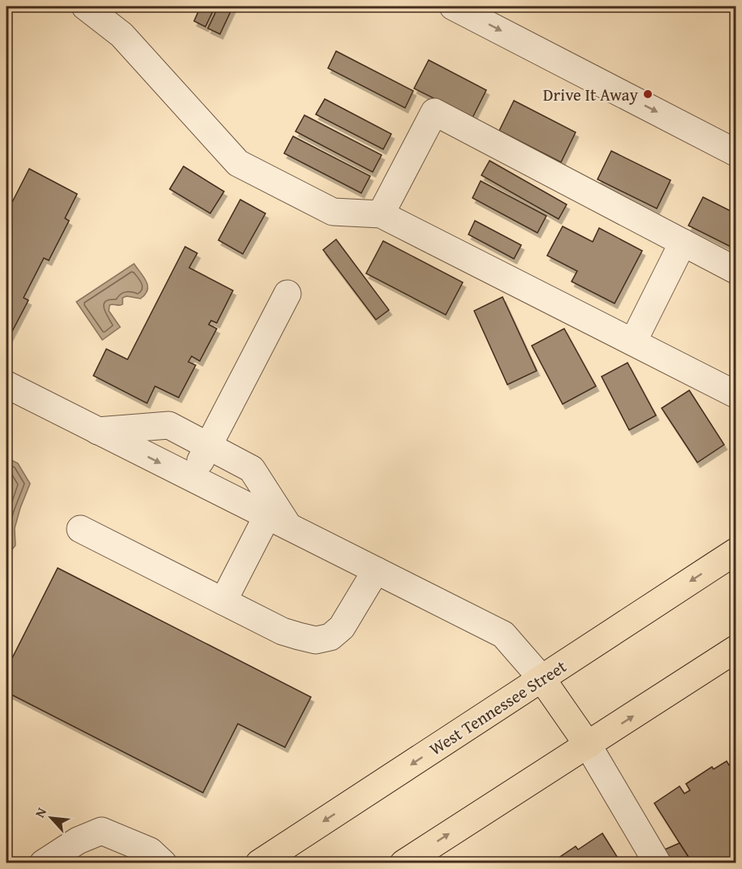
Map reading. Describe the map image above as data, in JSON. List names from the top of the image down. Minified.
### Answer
{"streets":{"main road":["West Tennessee Street"]},"places":["Drive It Away"],"north":"top left"}
